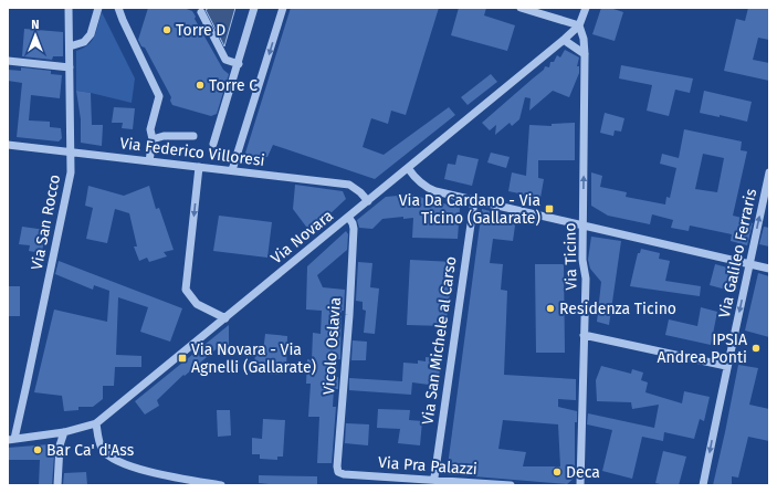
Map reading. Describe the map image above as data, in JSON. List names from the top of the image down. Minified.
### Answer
{"streets":{"street":["Via Federico Villoresi","Via San Rocco","Via Novara","Via Galileo Ferraris","Via Ticino","Via San Michele al Carso","Vicolo Oslavia","Via Pra Palazzi"]},"crossings":[["Via Federico Villoresi","Via San Rocco"],["Via Federico Villoresi","Via Novara"],["Via San Rocco","Via Novara"],["Via Novara","Via Ticino"],["Via Novara","Vicolo Oslavia"],["Via San Michele al Carso","Via Pra Palazzi"],["Vicolo Oslavia","Via Pra Palazzi"]],"one_way":["Via Ticino"],"places":{"other":["Torre D","Torre C","Residenza Ticino","IPSIA Andrea Ponti","Bar Ca' d'Ass","Deca"],"transit":["Via Da Cardano - Via Ticino (Gallarate)","Via Novara - Via Agnelli (Gallarate)"]},"north":"top"}
